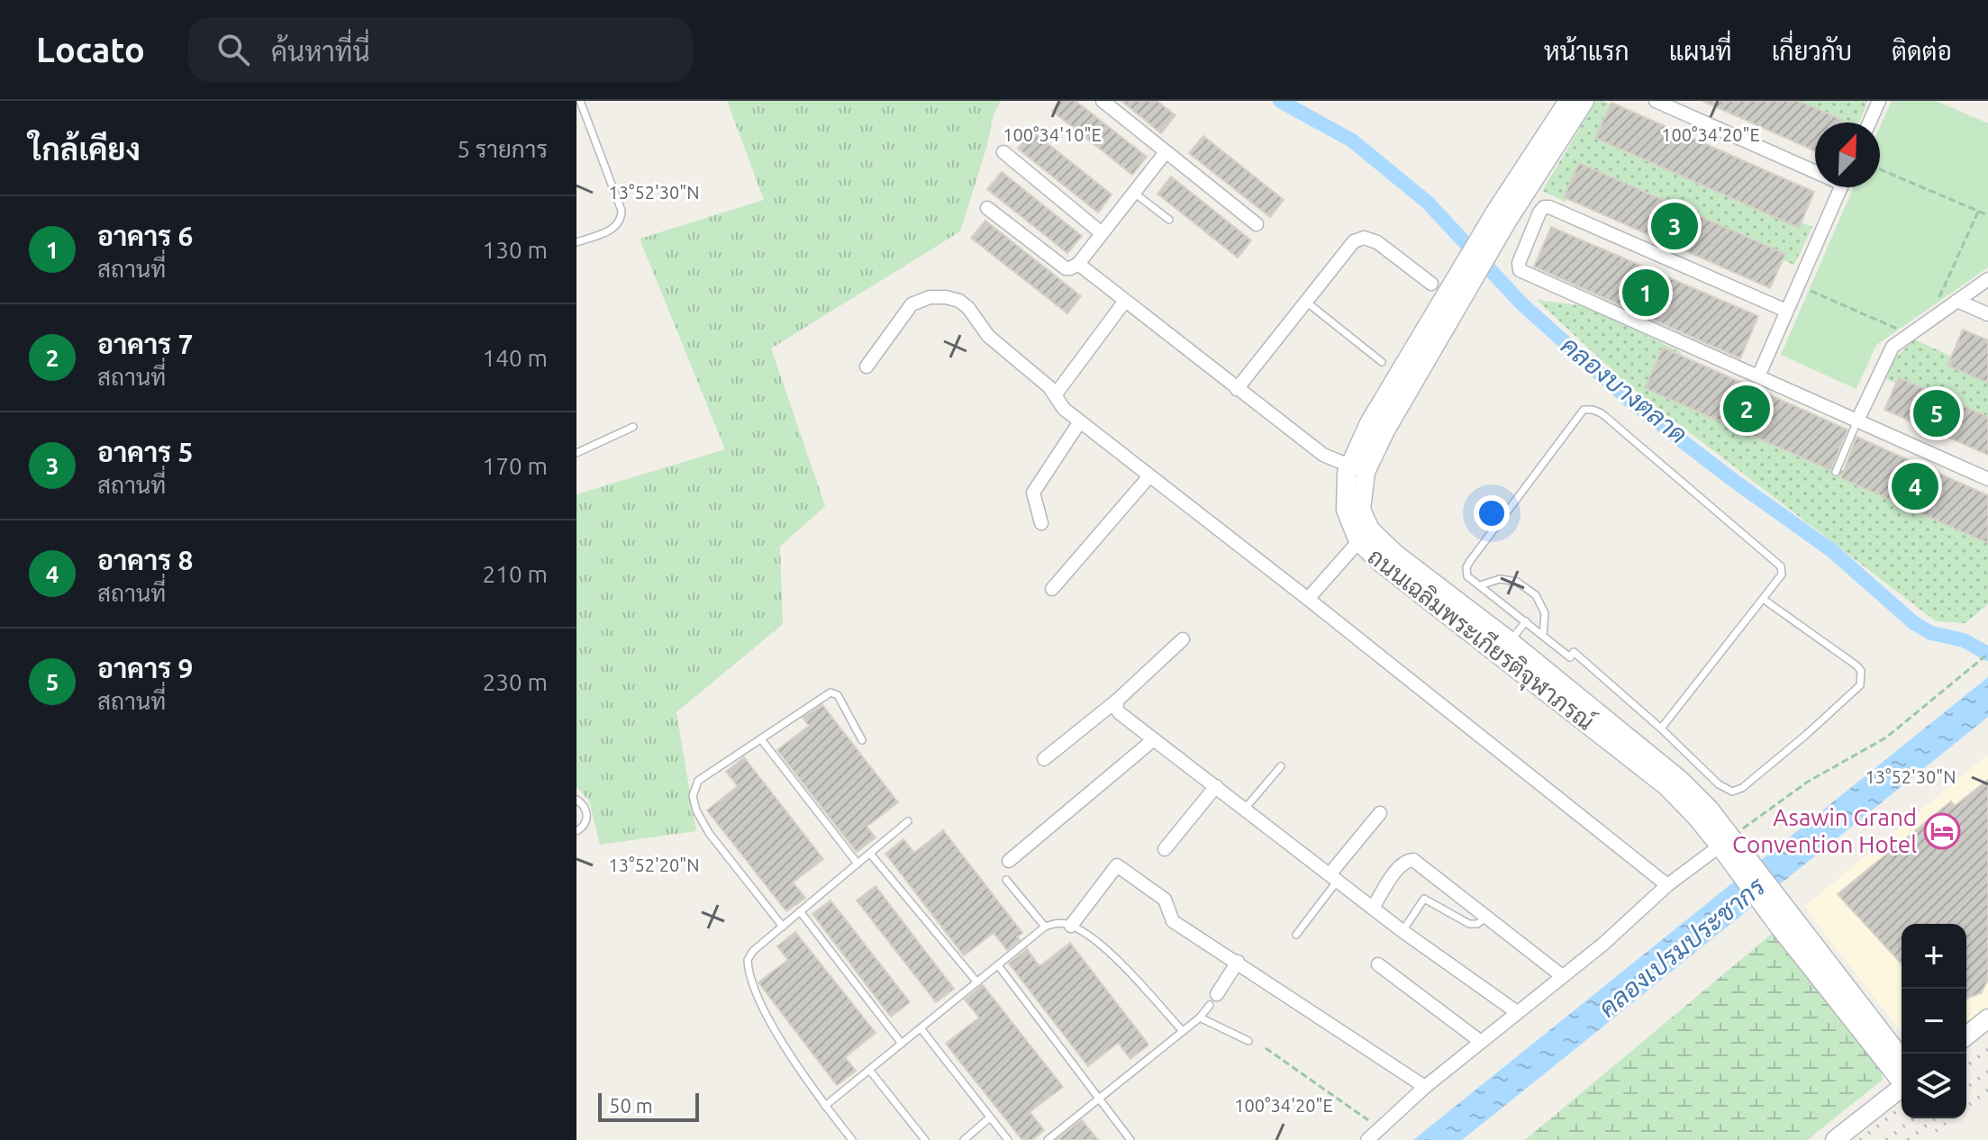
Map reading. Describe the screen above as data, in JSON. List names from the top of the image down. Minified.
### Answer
{"streets":{"street":["ถนนเฉลิมพระเกียรติจุฬาภรณ์"]},"water":["คลองบางตลาด","คลองเปรมประชากร"],"places":{"hotel":["Asawin Grand Convention Hotel"]},"scale_bar":"50 m","north":"top right","page":{"header":"Locato","search":"ค้นหาที่นี่","nav":["หน้าแรก","แผนที่","เกี่ยวกับ","ติดต่อ"],"heading":["ใกล้เคียง","5 รายการ"],"list":[{"mark":"1","name":"อาคาร 6","note":"สถานที่","value":"130 m"},{"mark":"2","name":"อาคาร 7","note":"สถานที่","value":"140 m"},{"mark":"3","name":"อาคาร 5","note":"สถานที่","value":"170 m"},{"mark":"4","name":"อาคาร 8","note":"สถานที่","value":"210 m"},{"mark":"5","name":"อาคาร 9","note":"สถานที่","value":"230 m"}],"pins":["3","1","2","5","4"],"map_buttons":["+","−"],"scale":"50 m"},"coordinates":["100°34'10\"E","100°34'20\"E","13°52'30\"N","13°52'20\"N"]}
